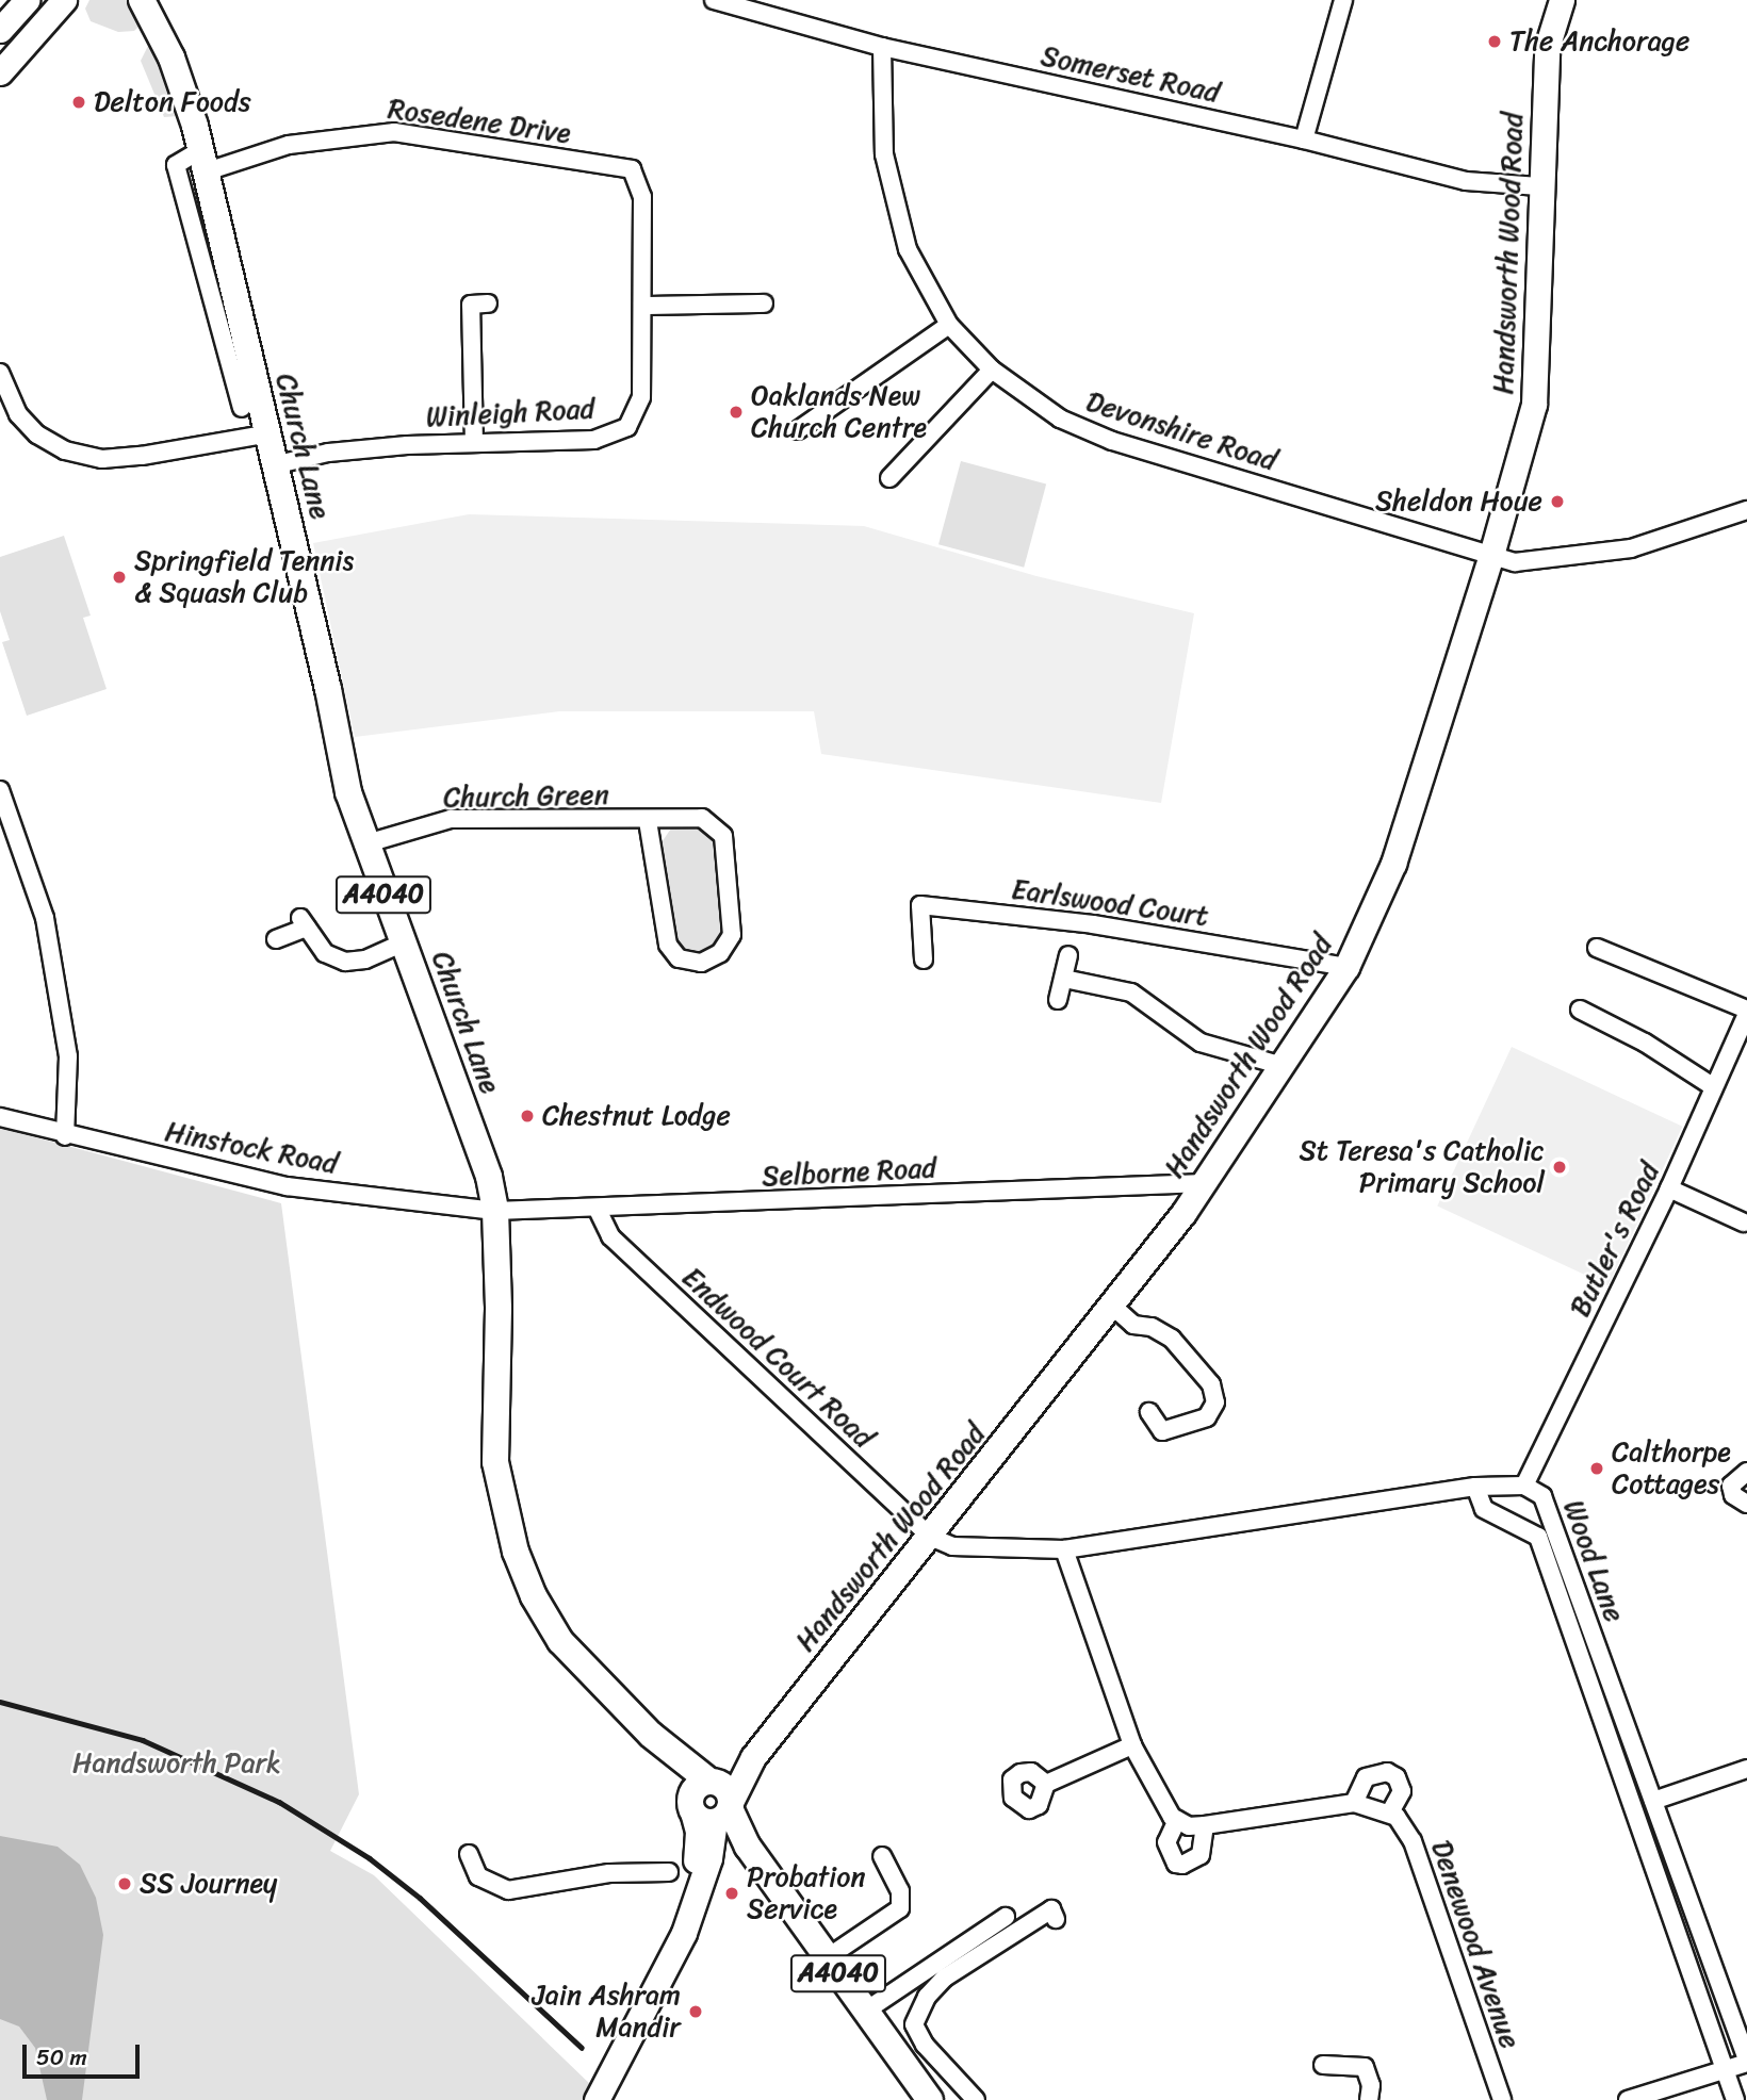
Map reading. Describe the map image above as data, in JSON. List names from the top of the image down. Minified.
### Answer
{"streets":{"main road":["Handsworth Wood Road","Church Lane","A4040"],"street":["Somerset Road","Rosedene Drive","Winleigh Road","Devonshire Road","Church Green","Earlswood Court","Hinstock Road","Selborne Road","Butler's Road","Endwood Court Road","Wood Lane","Denewood Avenue"]},"crossings":[["Somerset Road","Handsworth Wood Road"],["Somerset Road","Devonshire Road"],["Rosedene Drive","Winleigh Road"],["Rosedene Drive","Church Lane"],["Handsworth Wood Road","Devonshire Road"],["Handsworth Wood Road","Church Lane"],["Handsworth Wood Road","A4040"],["Handsworth Wood Road","Earlswood Court"],["Handsworth Wood Road","Selborne Road"],["Handsworth Wood Road","Endwood Court Road"],["Handsworth Wood Road","Wood Lane"],["Winleigh Road","Church Lane"],["Church Lane","Church Green"],["Church Lane","A4040"],["Church Lane","Hinstock Road"],["Church Lane","Selborne Road"],["Hinstock Road","Selborne Road"],["Selborne Road","Endwood Court Road"],["Butler's Road","Wood Lane"],["Endwood Court Road","Wood Lane"]],"parks":["Handsworth Park"],"places":["The Anchorage","Delton Foods","Oaklands New Church Centre","Sheldon Houe","Springfield Tennis & Squash Club","Chestnut Lodge","St Teresa's Catholic Primary School","Calthorpe Cottages","SS Journey","Probation Service","Jain Ashram Mandir"],"scale_bar":"50 m"}
